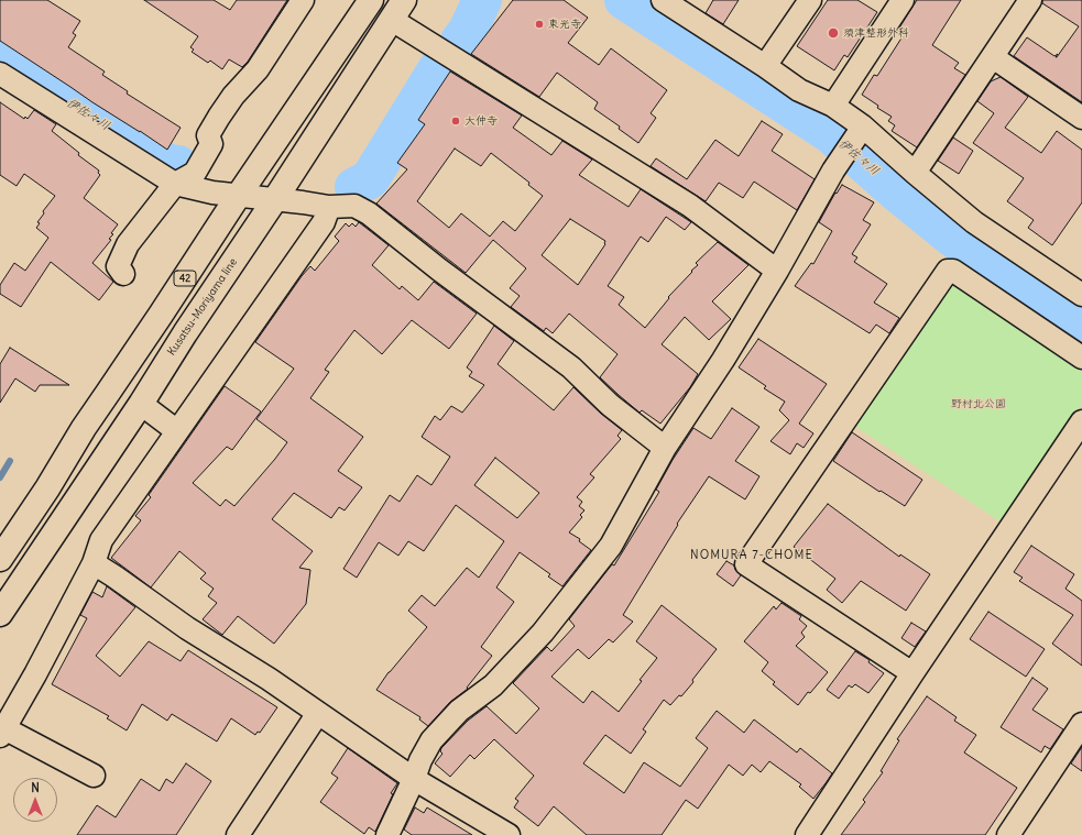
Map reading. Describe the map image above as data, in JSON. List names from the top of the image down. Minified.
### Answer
{"streets":{"main road":["42","Kusatsu-Moriyama line"]},"districts":["NOMURA 7-CHOME"],"water":["伊佐々川"],"parks":["野村北公園"],"places":["東光寺","須津整形外科","大仲寺"],"north":"top"}
